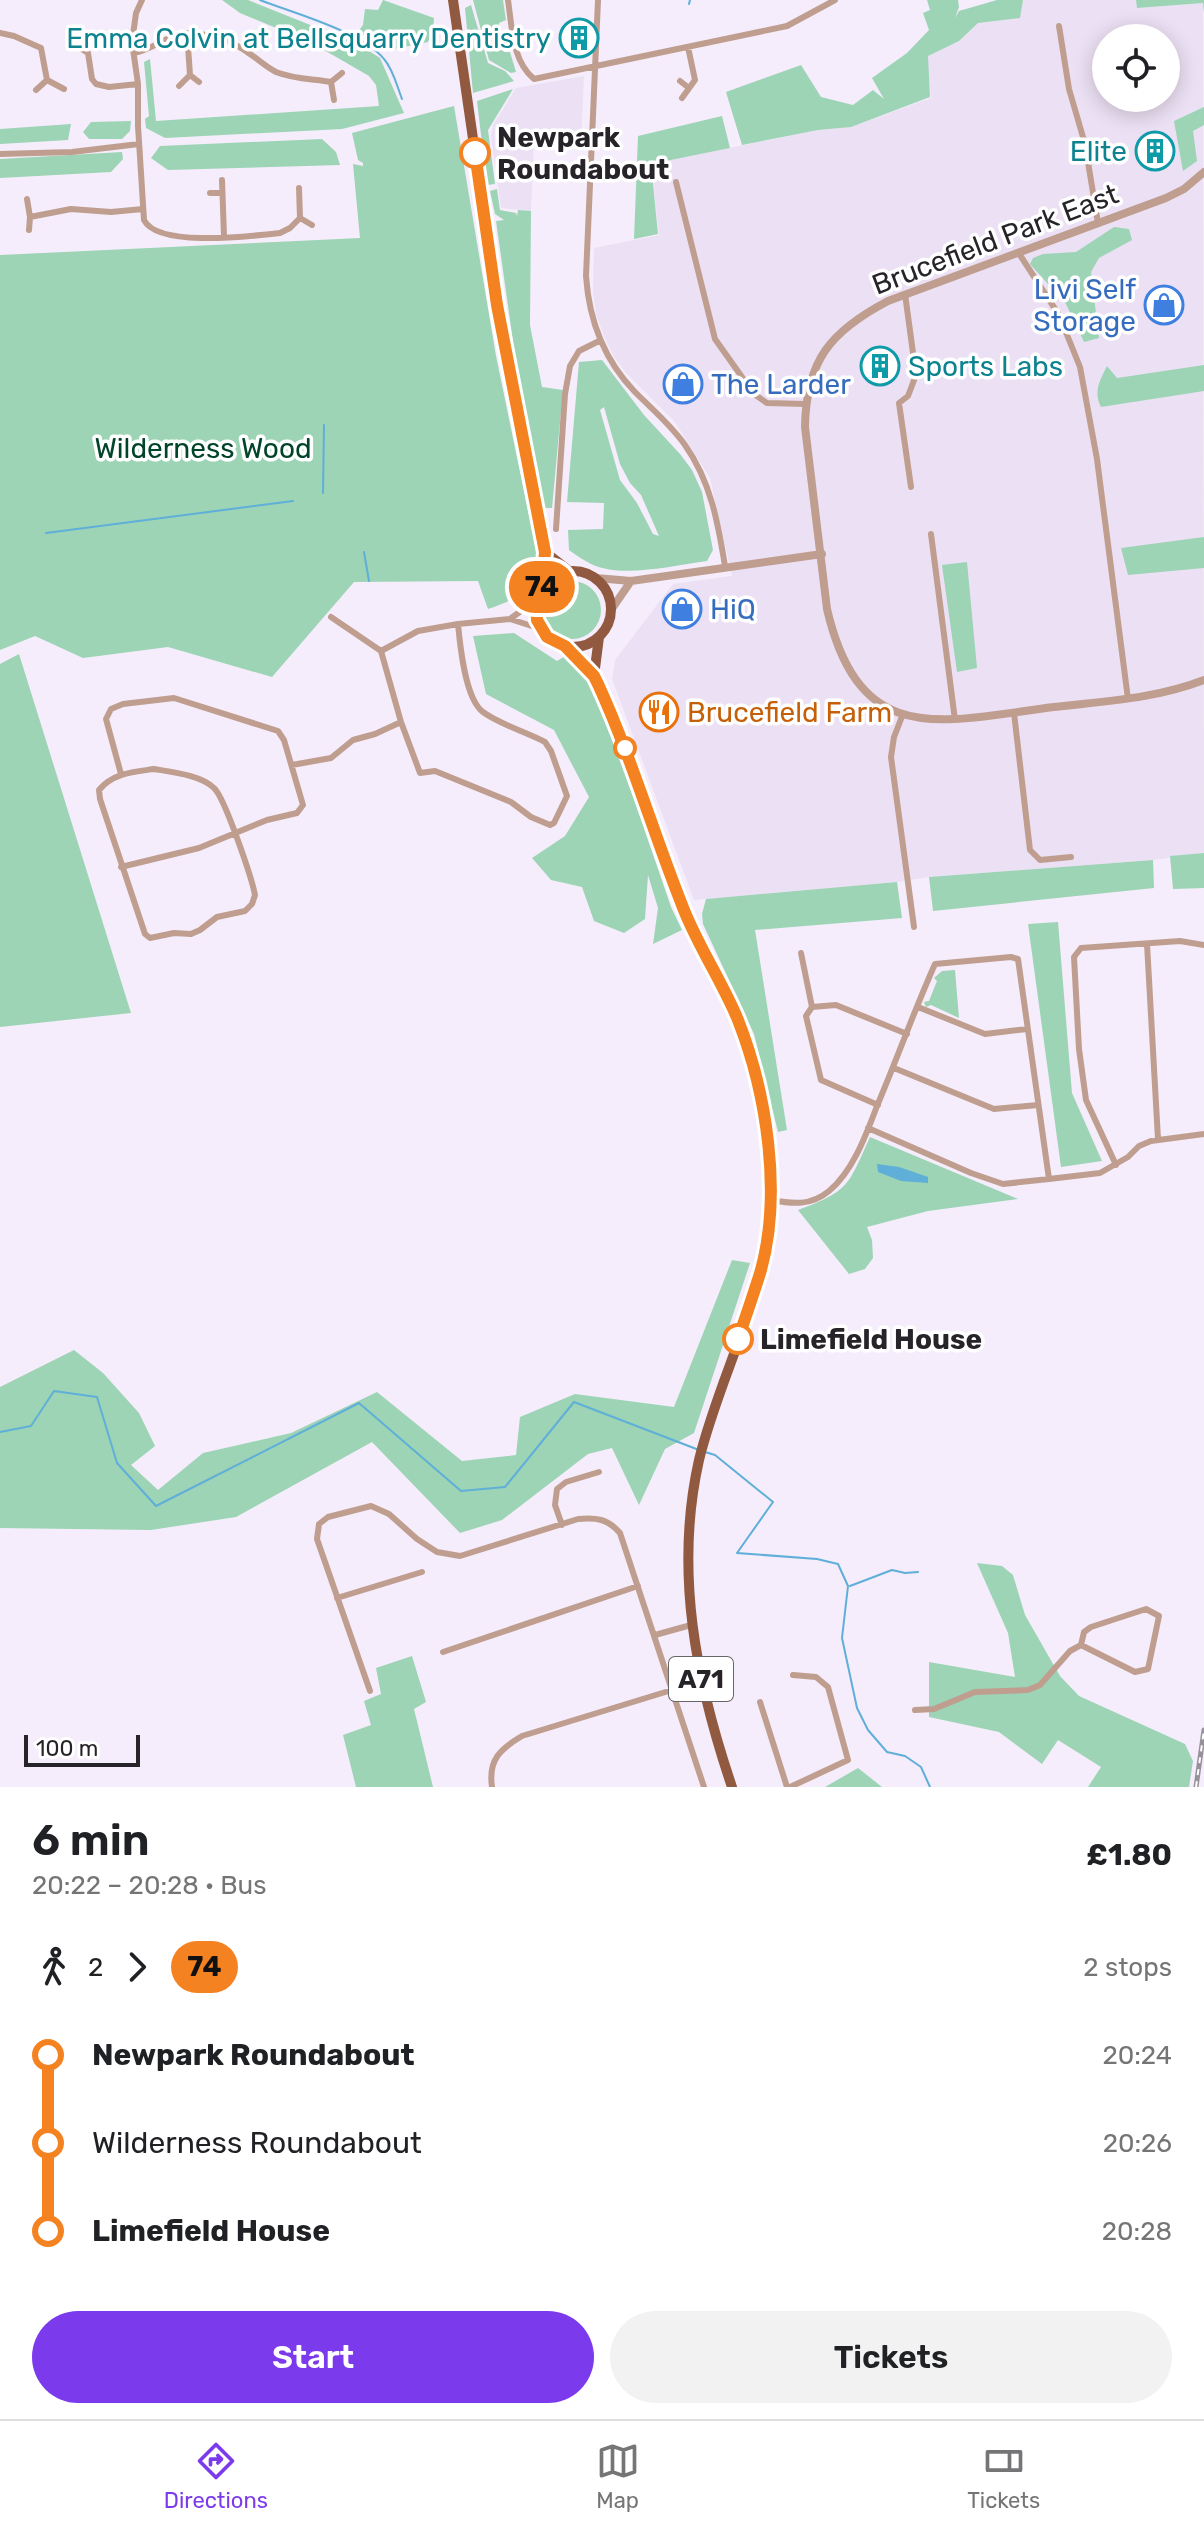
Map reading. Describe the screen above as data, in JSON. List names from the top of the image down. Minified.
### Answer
{"streets":{"main road":["A71"],"street":["Brucefield Park East"]},"parks":["Wilderness Wood"],"places":{"building":["Emma Colvin at Bellsquarry Dentistry","Elite","Sports Labs"],"other":["Newpark Roundabout","Limefield House"],"shop":["Livi Self Storage","The Larder","HiQ"],"restaurant":["Brucefield Farm"]},"lines":["bus line 74"],"scale_bar":"100 m","page":{"on_map":"74","scale":"100 m","heading":["6 min","20:22 – 20:28 · Bus","£1.80"],"legs":["2","74","2 stops"],"list":[{"name":"Newpark Roundabout","value":"20:24"},{"name":"Wilderness Roundabout","value":"20:26"},{"name":"Limefield House","value":"20:28"}],"buttons":["Start","Tickets"],"tabs":["Directions","Map","Tickets"]}}
